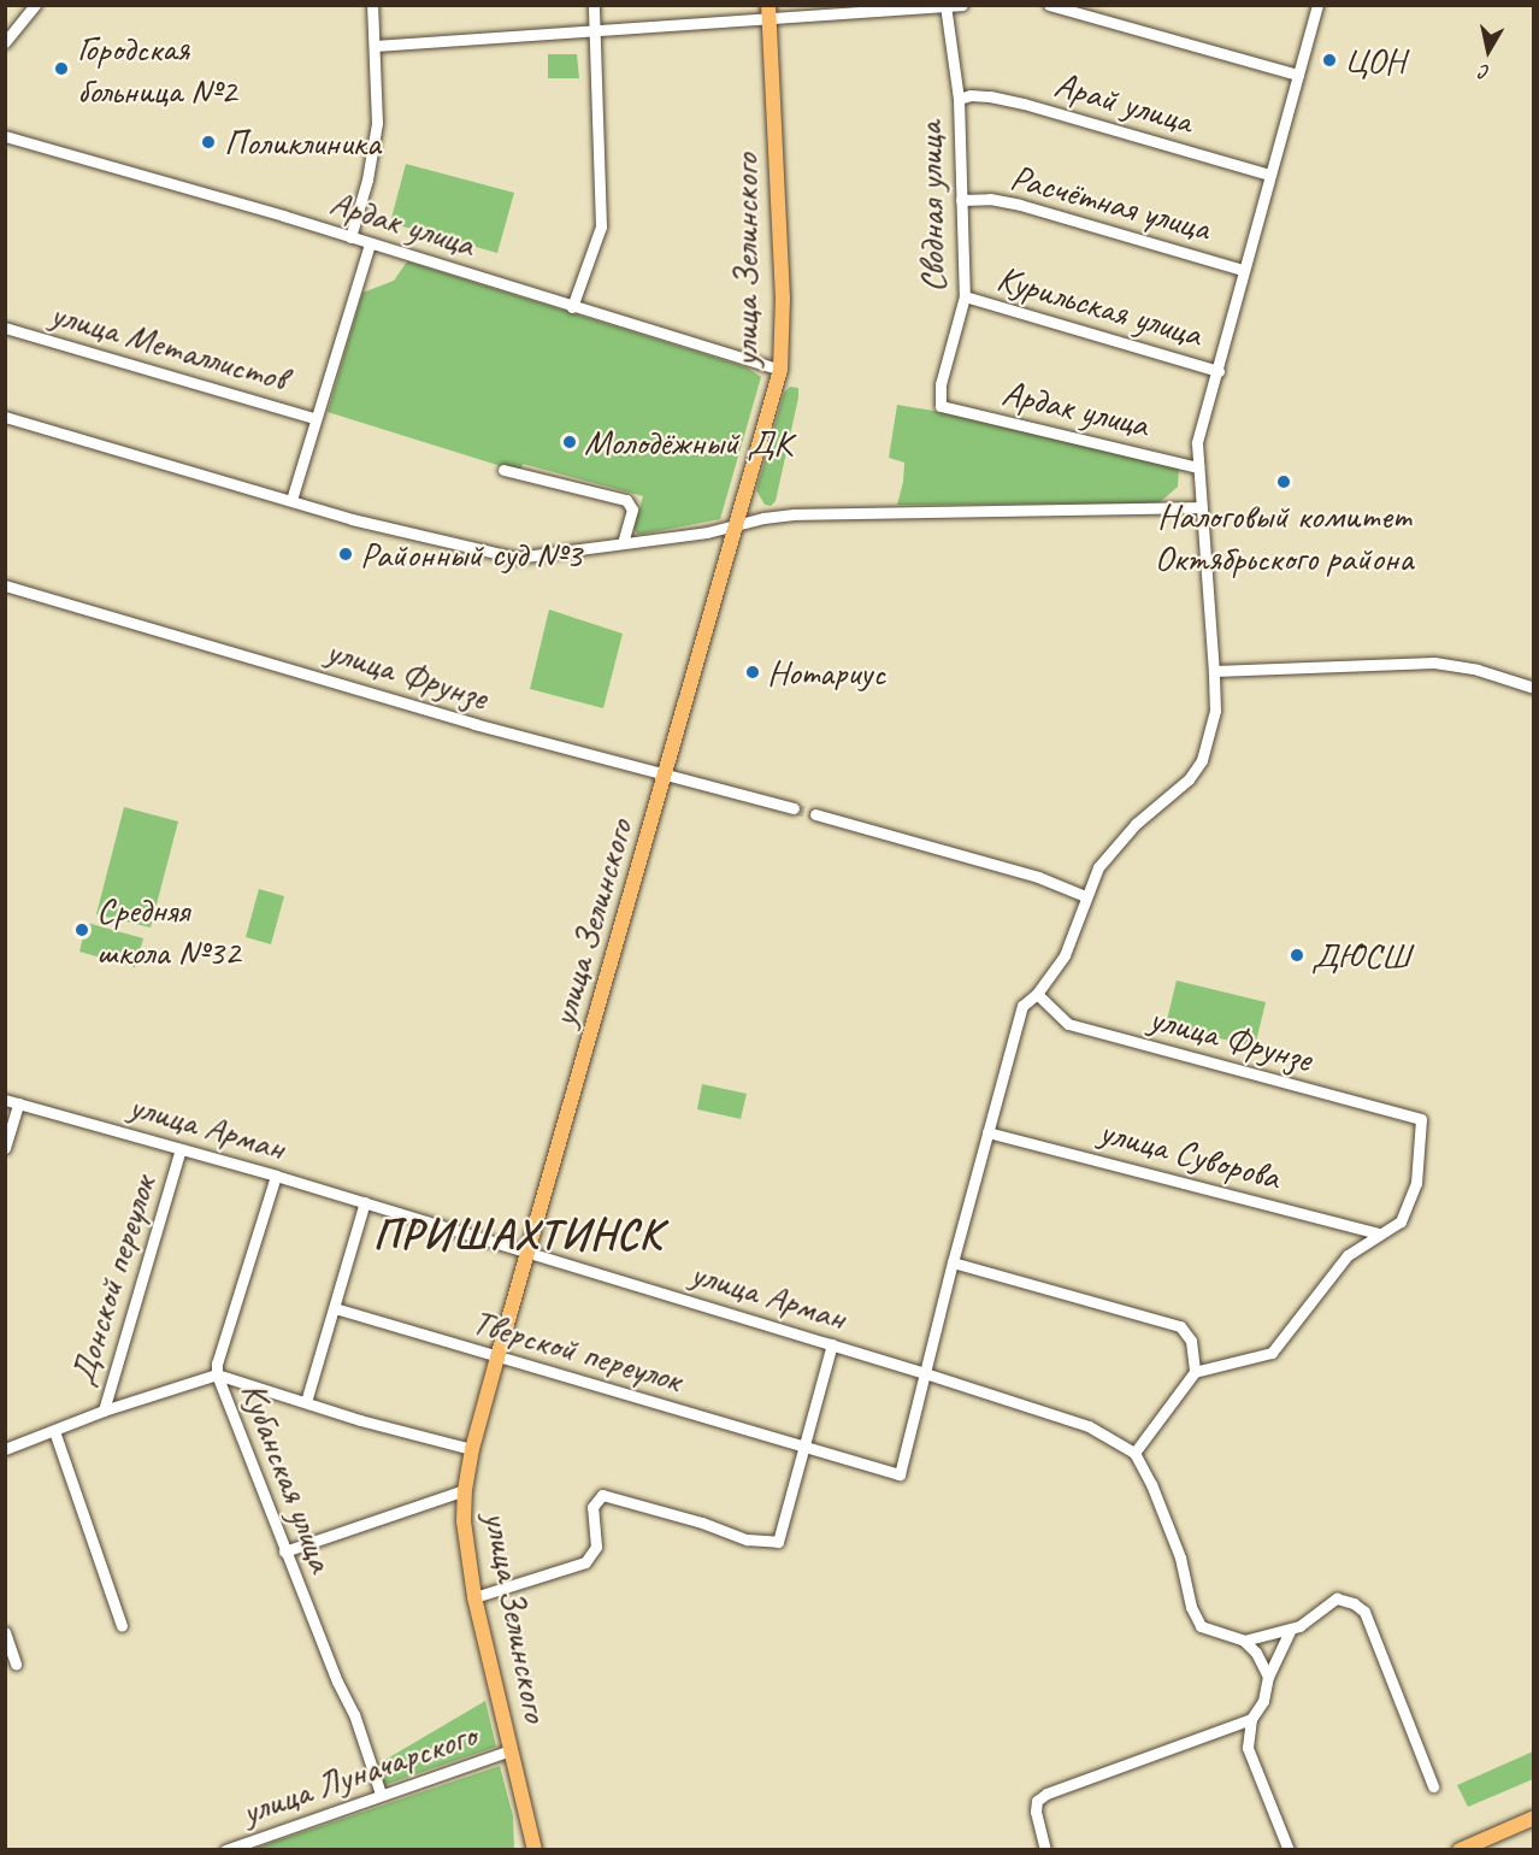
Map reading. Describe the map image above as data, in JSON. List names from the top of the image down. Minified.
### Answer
{"streets":{"main road":["улица Зелинского"],"street":["Арай улица","Расчётная улица","Сводная улица","Ардак улица","Курильская улица","улица Металлистов","улица Фрунзе","улица Арман","улица Суворова","Донской переулок","Тверской переулок","Кубанская улица","улица Луначарского"]},"crossings":[["Арай улица","Сводная улица"],["Расчётная улица","Сводная улица"],["Сводная улица","Ардак улица"],["Сводная улица","Курильская улица"],["Ардак улица","улица Зелинского"],["улица Зелинского","улица Фрунзе"],["улица Зелинского","улица Арман"],["улица Зелинского","Тверской переулок"],["улица Зелинского","улица Луначарского"],["улица Фрунзе","улица Суворова"],["улица Арман","Донской переулок"],["улица Арман","Тверской переулок"],["улица Арман","Кубанская улица"],["Кубанская улица","улица Луначарского"]],"districts":["ПРИШАХТИНСК"],"places":["ЦОН","Городская больница №2","Поликлиника","Молодёжный ДК","Налоговый комитет Октябрьского района","Районный суд №3","Нотариус","Средняя школа №32","ДЮСШ"],"north":"bottom"}
